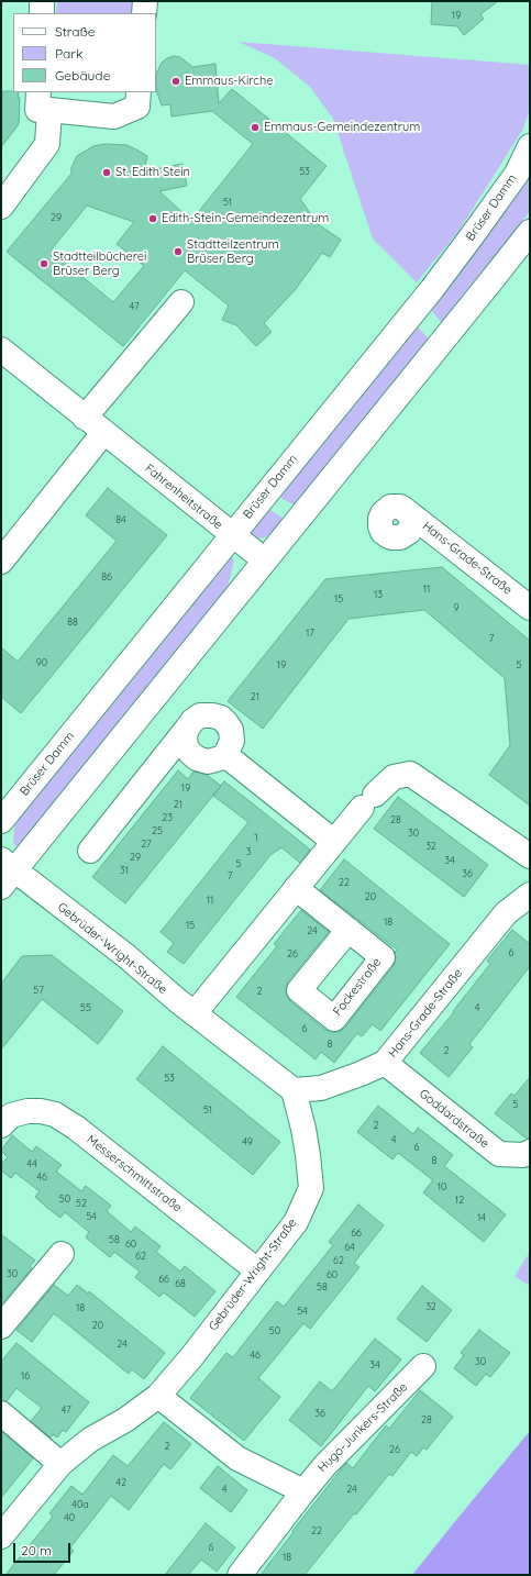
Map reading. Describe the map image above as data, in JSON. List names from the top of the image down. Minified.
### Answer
{"streets":{"street":["Brüser Damm","Fahrenheitstraße","Hans-Grade-Straße","Gebrüder-Wright-Straße","Goddardstraße","Messerschmittstraße","Hugo-Junkers-Straße"]},"crossings":[["Brüser Damm","Fahrenheitstraße"],["Hans-Grade-Straße","Gebrüder-Wright-Straße"],["Hans-Grade-Straße","Goddardstraße"],["Gebrüder-Wright-Straße","Messerschmittstraße"]],"places":["Emmaus-Kirche","Emmaus-Gemeindezentrum","St. Edith Stein","Edith-Stein-Gemeindezentrum","Stadtteilzentrum Brüser Berg","Stadtteilbücherei Brüser Berg"],"house_numbers":["19","53","51","29","47","84","86","11","13","15","9","88","17","7","90","19","5","21","19","21","23","28","25","30","1","27","32","3","29","34","5","31","36","7","22","20","11","18","15","24","6","26","57","2","55","4","6","8","2","53","5","51","2","4","49","6","8","44","46","10","50","12","52","54","14","66","58","60","64","62","62","30","60","66","68","58","32","18","54","20","50","24","46","30","34","16","47","36","28","2","26","42","4","24","40a","40","22","6","18"],"legend":["Straße","Park","Gebäude"],"scale_bar":"20 m"}
